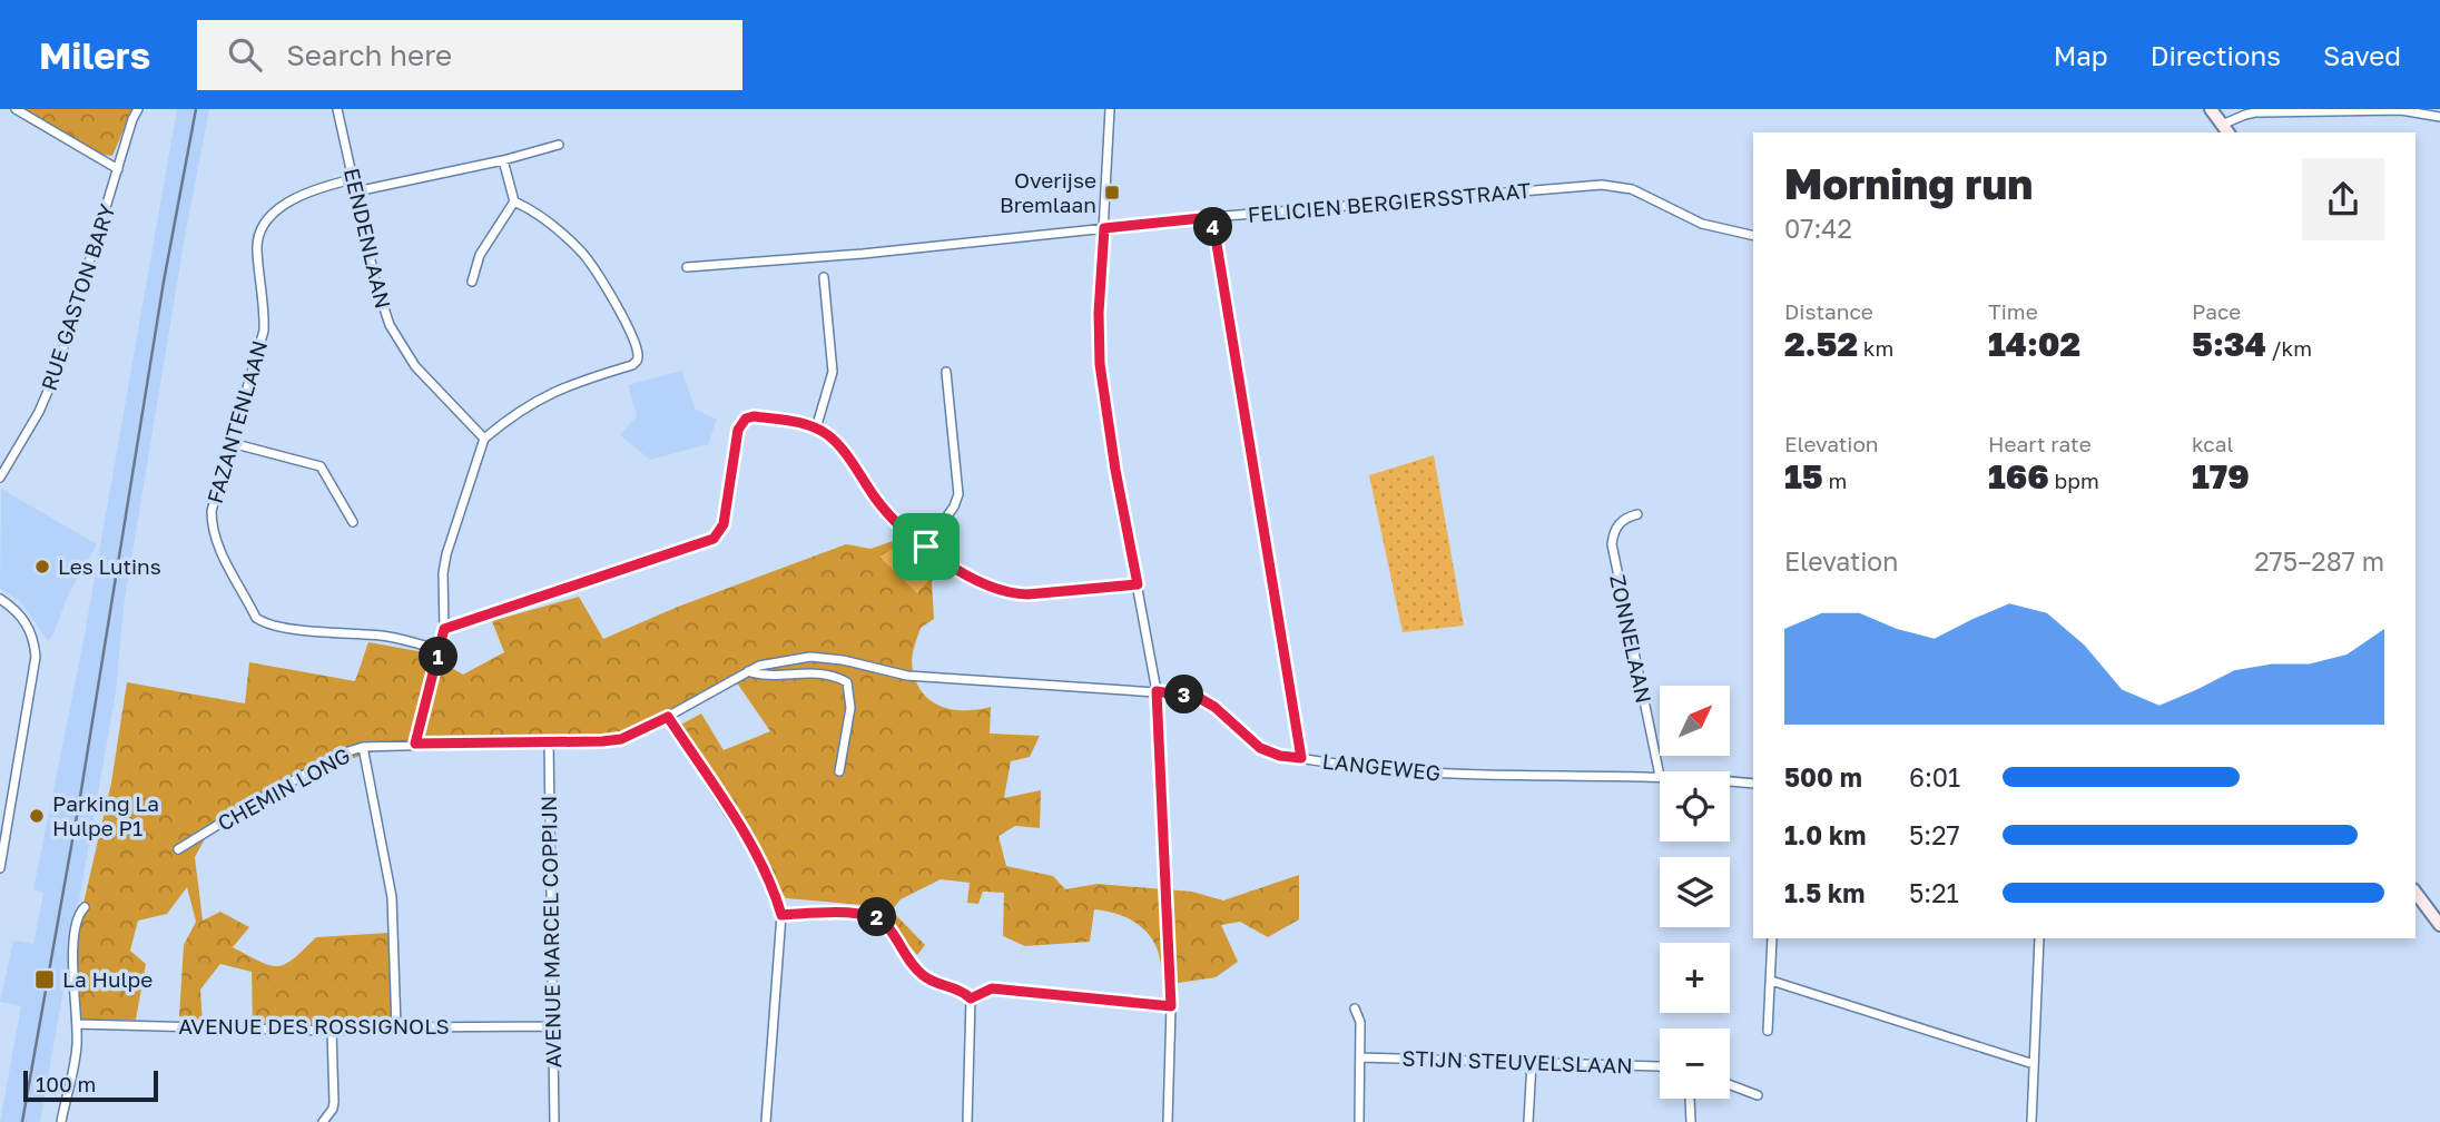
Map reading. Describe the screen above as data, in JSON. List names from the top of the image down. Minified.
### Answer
{"streets":{"street":["FELICIEN BERGIERSSTRAAT","EENDENLAAN","RUE GASTON BARY","FAZANTENLAAN","ZONNELAAN","LANGEWEG","CHEMIN LONG","AVENUE MARCEL COPPIJN","AVENUE DES ROSSIGNOLS","STIJN STEUVELSLAAN"]},"crossings":[["EENDENLAAN","FAZANTENLAAN"],["ZONNELAAN","LANGEWEG"],["LANGEWEG","CHEMIN LONG"],["CHEMIN LONG","AVENUE MARCEL COPPIJN"],["AVENUE MARCEL COPPIJN","AVENUE DES ROSSIGNOLS"]],"places":{"transit":["Overijse Bremlaan","La Hulpe"],"other":["Les Lutins","Parking La Hulpe P1"]},"scale_bar":"100 m","north":"top right","page":{"header":"Milers","search":"Search here","nav":["Map","Directions","Saved"],"heading":["Morning run","07:42"],"pins":["4","1","3","2"],"stats":[["Distance","2.52 km"],["Time","14:02"],["Pace","5:34 /km"],["Elevation","15 m"],["Heart rate","166 bpm"],["kcal","179"]],"chart":["Elevation","275–287 m"],"map_buttons":["+","−"],"list":[{"name":"500 m","note":"6:01"},{"name":"1.0 km","note":"5:27"},{"name":"1.5 km","note":"5:21"}],"scale":"100 m"}}
